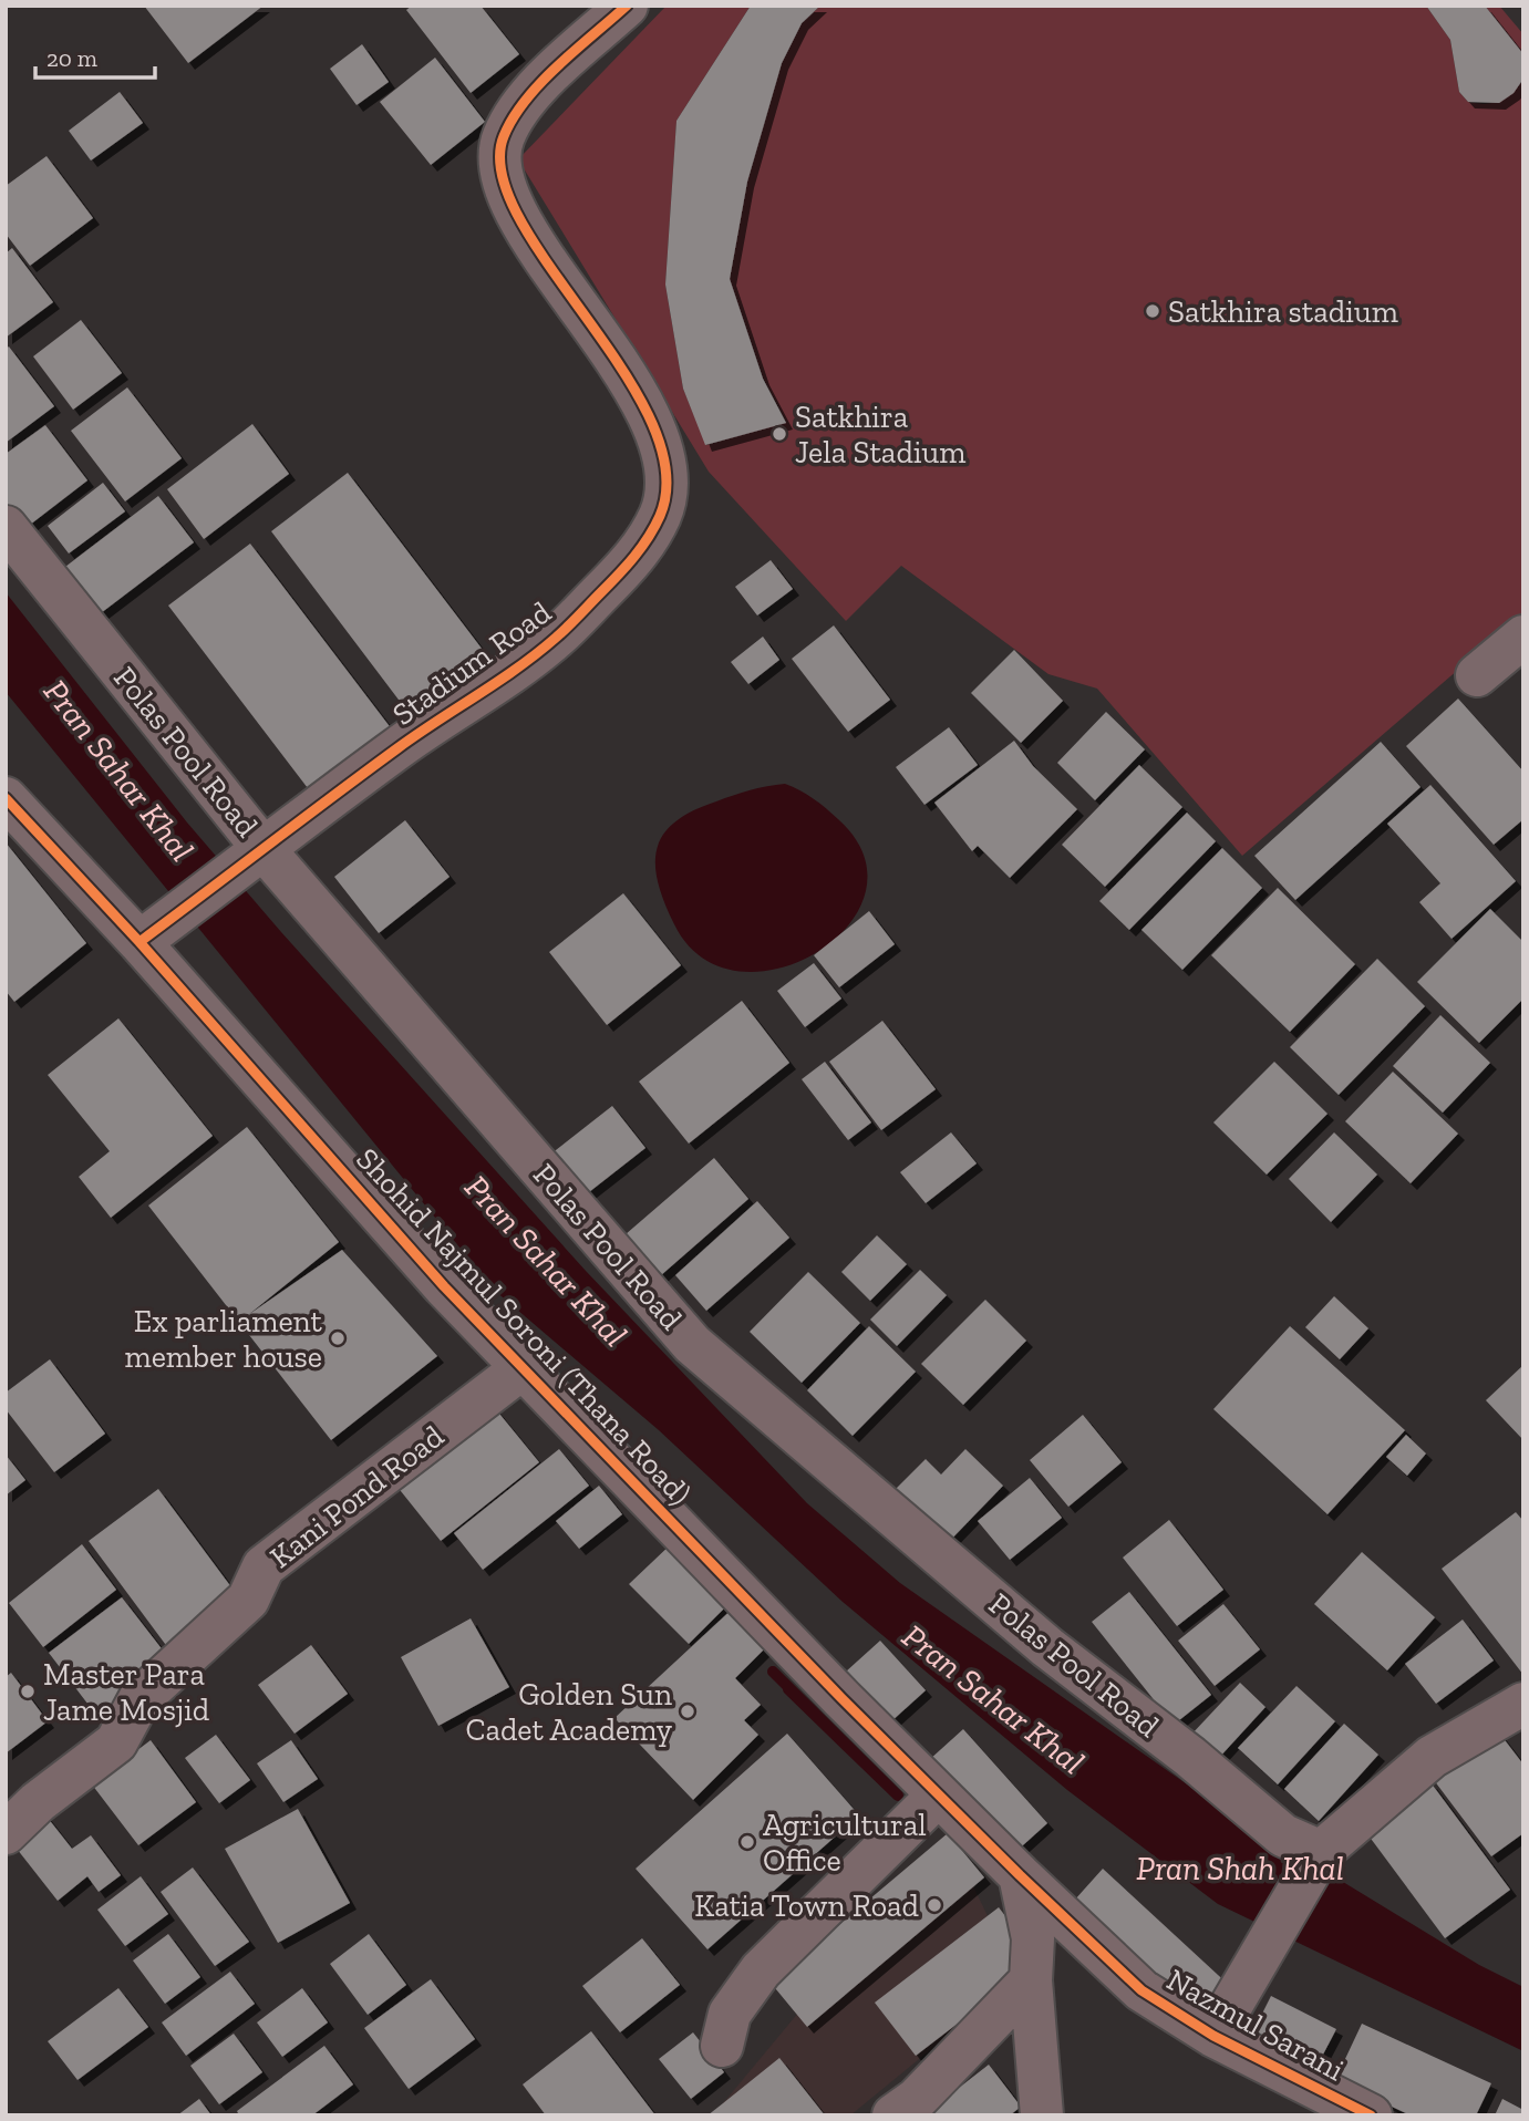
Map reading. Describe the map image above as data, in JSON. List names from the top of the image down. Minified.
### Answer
{"streets":{"street":["Stadium Road","Polas Pool Road","Shohid Najmul Soroni (Thana Road)","Kani Pond Road","Nazmul Sarani"]},"crossings":[["Stadium Road","Polas Pool Road"],["Stadium Road","Shohid Najmul Soroni (Thana Road)"],["Shohid Najmul Soroni (Thana Road)","Kani Pond Road"],["Shohid Najmul Soroni (Thana Road)","Nazmul Sarani"]],"water":["Pran Sahar Khal","Pran Shah Khal"],"places":["Satkhira stadium","Satkhira Jela Stadium","Ex parliament member house","Master Para Jame Mosjid","Golden Sun Cadet Academy","Agricultural Office","Katia Town Road"],"scale_bar":"20 m"}
